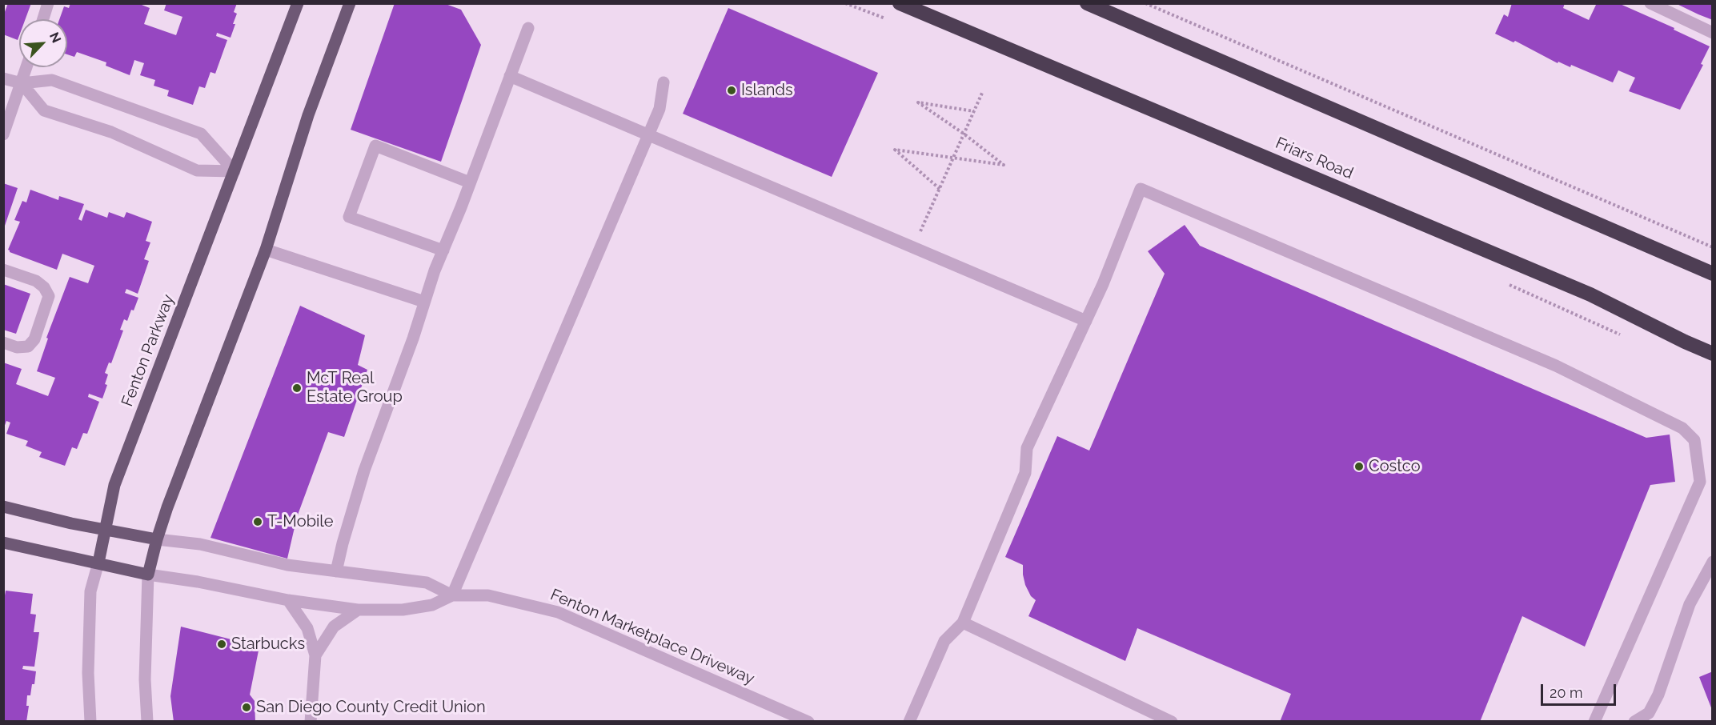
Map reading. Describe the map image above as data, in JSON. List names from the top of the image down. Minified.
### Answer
{"streets":{"highway":["Friars Road"],"main road":["Fenton Parkway"],"street":["Fenton Marketplace Driveway"]},"places":["Islands","McT Real Estate Group","Costco","T-Mobile","Starbucks","San Diego County Credit Union"],"scale_bar":"20 m","north":"top right"}
